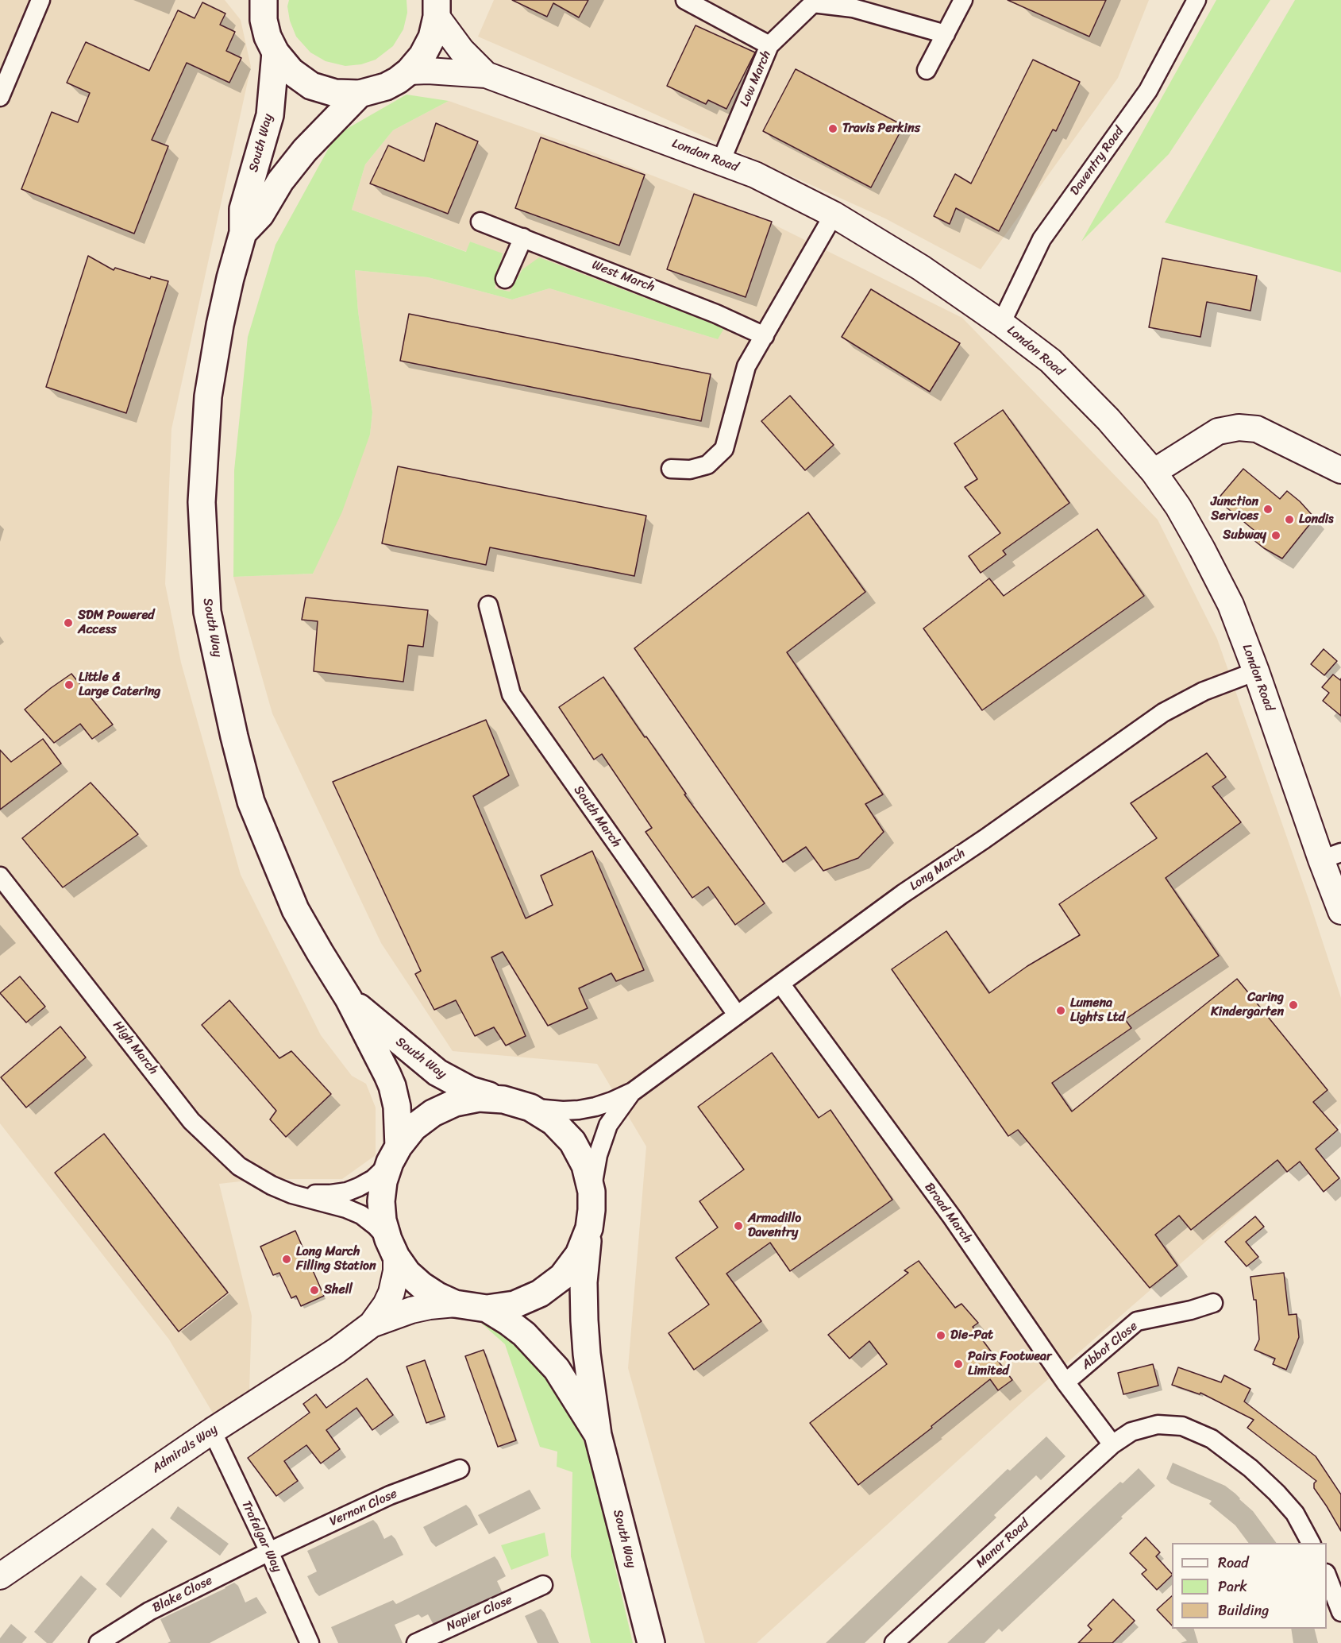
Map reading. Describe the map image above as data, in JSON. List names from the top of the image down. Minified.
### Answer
{"streets":{"main road":["South Way","London Road","Admirals Way"],"street":["Low March","Daventry Road","West March","South March","Long March","High March","Broad March","Abbot Close","Vernon Close","Trafalgar Way","Manor Road","Blake Close","Napier Close"]},"crossings":[["Low March","London Road"],["South Way","Long March"],["South Way","High March"],["London Road","Daventry Road"],["London Road","Long March"],["South March","Long March"],["Long March","Broad March"],["High March","Admirals Way"],["Broad March","Abbot Close"],["Broad March","Manor Road"],["Admirals Way","Trafalgar Way"],["Vernon Close","Trafalgar Way"],["Vernon Close","Blake Close"],["Trafalgar Way","Blake Close"]],"places":["Travis Perkins","Junction Services","Londis","Subway","SDM Powered Access","Little & Large Catering","Caring Kindergarten","Lumena Lights Ltd","Armadillo Daventry","Long March Filling Station","Shell","Die-Pat","Pairs Footwear Limited"],"legend":["Road","Park","Building"]}
